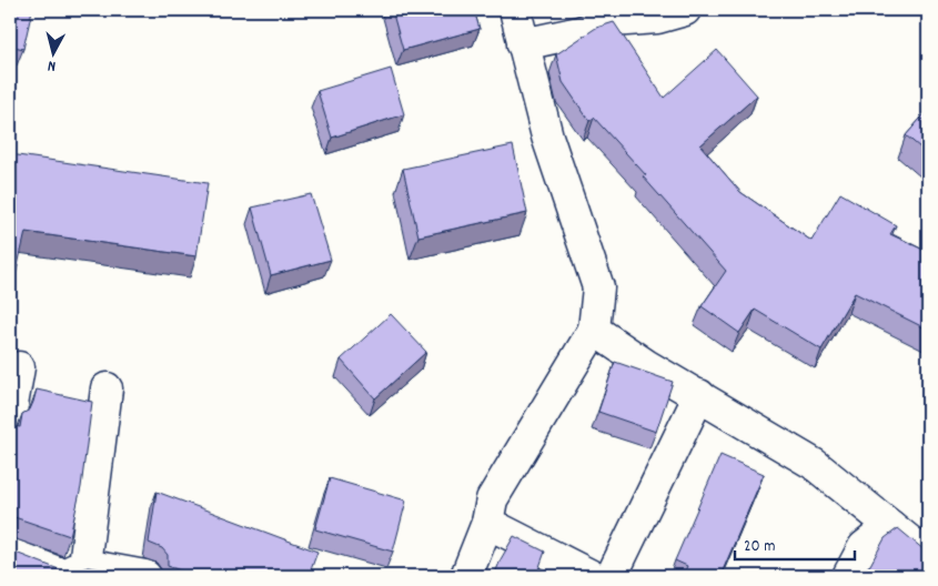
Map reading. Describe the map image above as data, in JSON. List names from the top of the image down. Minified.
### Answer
{"scale_bar":"20 m","north":"bottom"}
